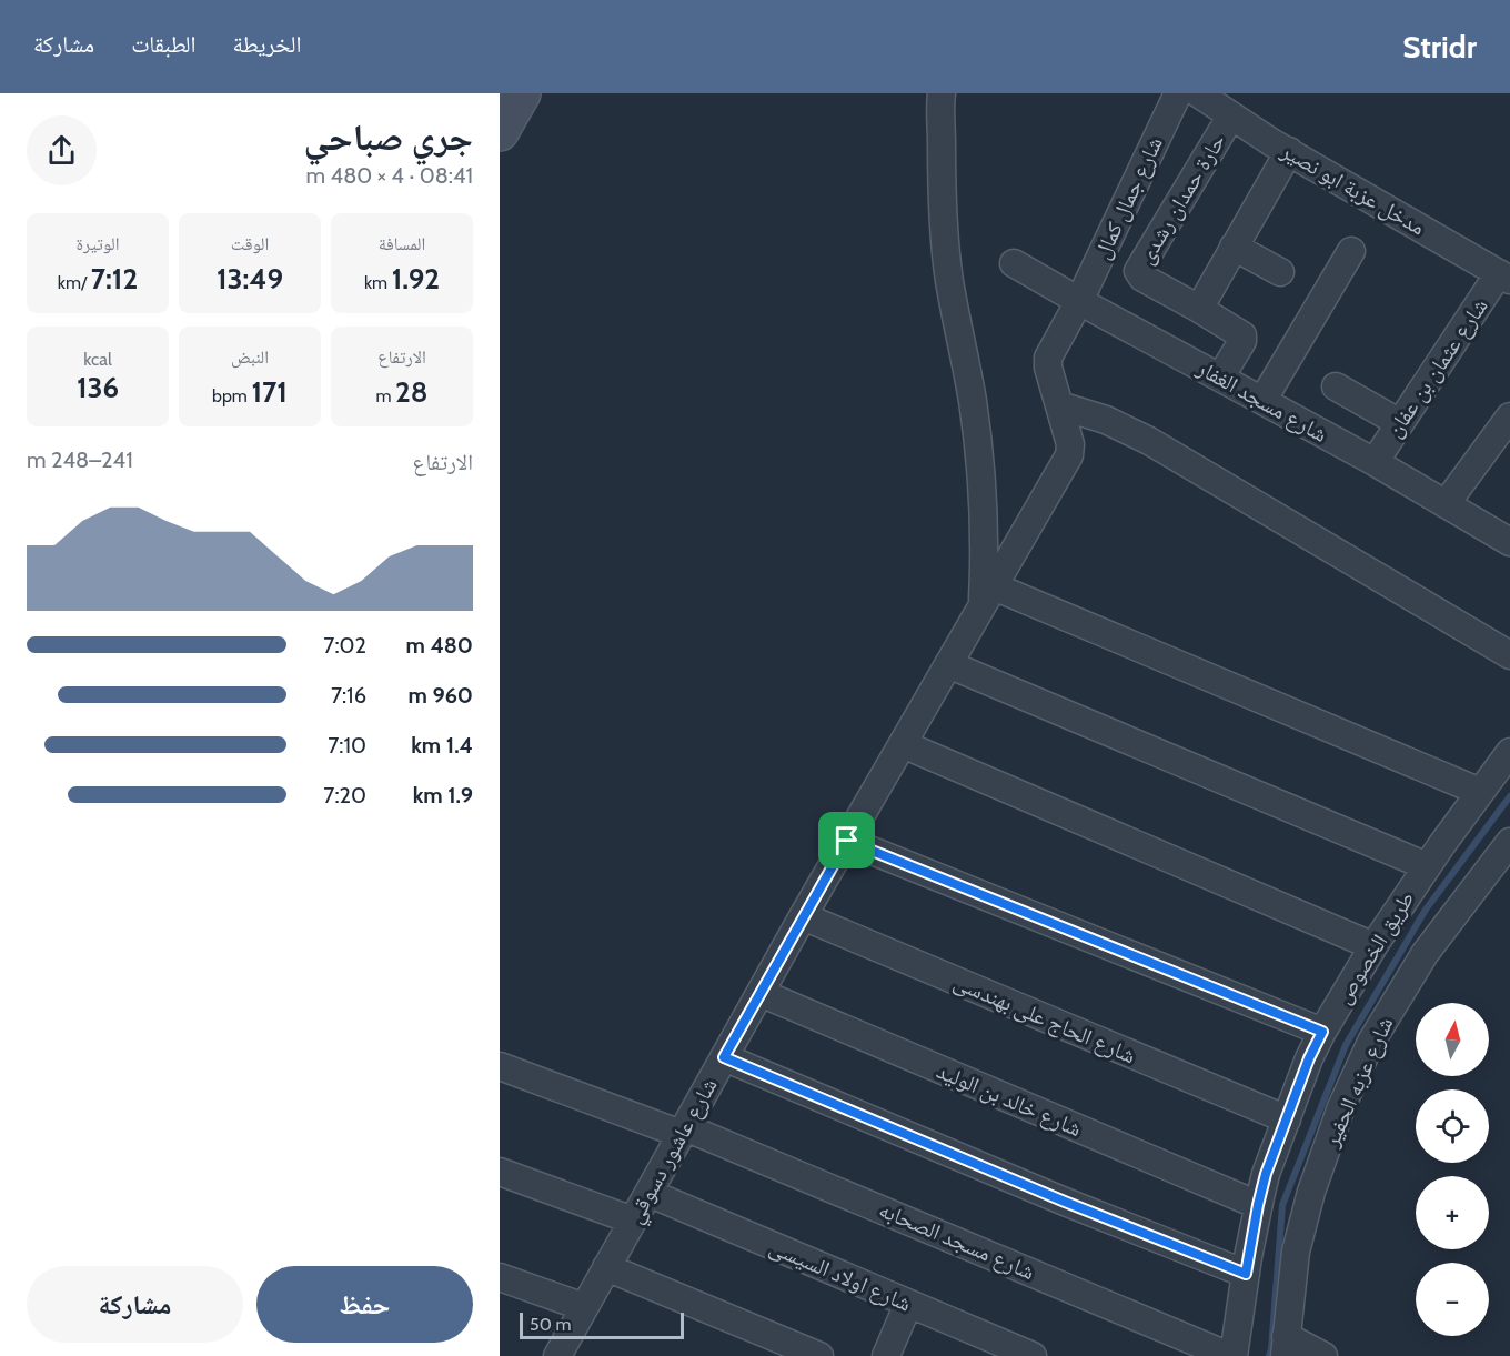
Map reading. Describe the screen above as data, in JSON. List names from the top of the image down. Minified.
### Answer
{"streets":{"street":["مدخل عزبة ابو نصير","شارع جمال كمال","حارة حمدان رشدى","شارع عثمان بن عفان","شارع مسجد الغفار","طريق الخصوص","شارع الحاج على بهندسى","شارع عزبه الحفير","شارع خالد بن الوليد","شارع عاشور دسوقي","شارع مسجد الصحابه","شارع اولاد السيسى"]},"crossings":[["مدخل عزبة ابو نصير","حارة حمدان رشدى"],["مدخل عزبة ابو نصير","شارع عثمان بن عفان"],["شارع جمال كمال","شارع مسجد الغفار"],["شارع جمال كمال","شارع عاشور دسوقي"],["حارة حمدان رشدى","شارع مسجد الغفار"],["شارع عثمان بن عفان","شارع مسجد الغفار"],["طريق الخصوص","شارع الحاج على بهندسى"],["طريق الخصوص","شارع خالد بن الوليد"],["طريق الخصوص","شارع مسجد الصحابه"],["شارع الحاج على بهندسى","شارع عاشور دسوقي"],["شارع خالد بن الوليد","شارع عاشور دسوقي"],["شارع عاشور دسوقي","شارع مسجد الصحابه"],["شارع عاشور دسوقي","شارع اولاد السيسى"]],"scale_bar":"50 m","north":"top","page":{"header":"Stridr","nav":["الخريطة","الطبقات","مشاركة"],"heading":["جري صباحي","08:41 · 4 × 480 m"],"stats":[["المسافة","1.92 km"],["الوقت","13:49"],["الوتيرة","7:12 /km"],["الارتفاع","28 m"],["النبض","171 bpm"],["kcal","136"]],"chart":["الارتفاع","241–248 m"],"list":[{"name":"480 m","note":"7:02"},{"name":"960 m","note":"7:16"},{"name":"1.4 km","note":"7:10"},{"name":"1.9 km","note":"7:20"}],"map_buttons":["+","−"],"buttons":["حفظ","مشاركة"],"scale":"50 m"}}
